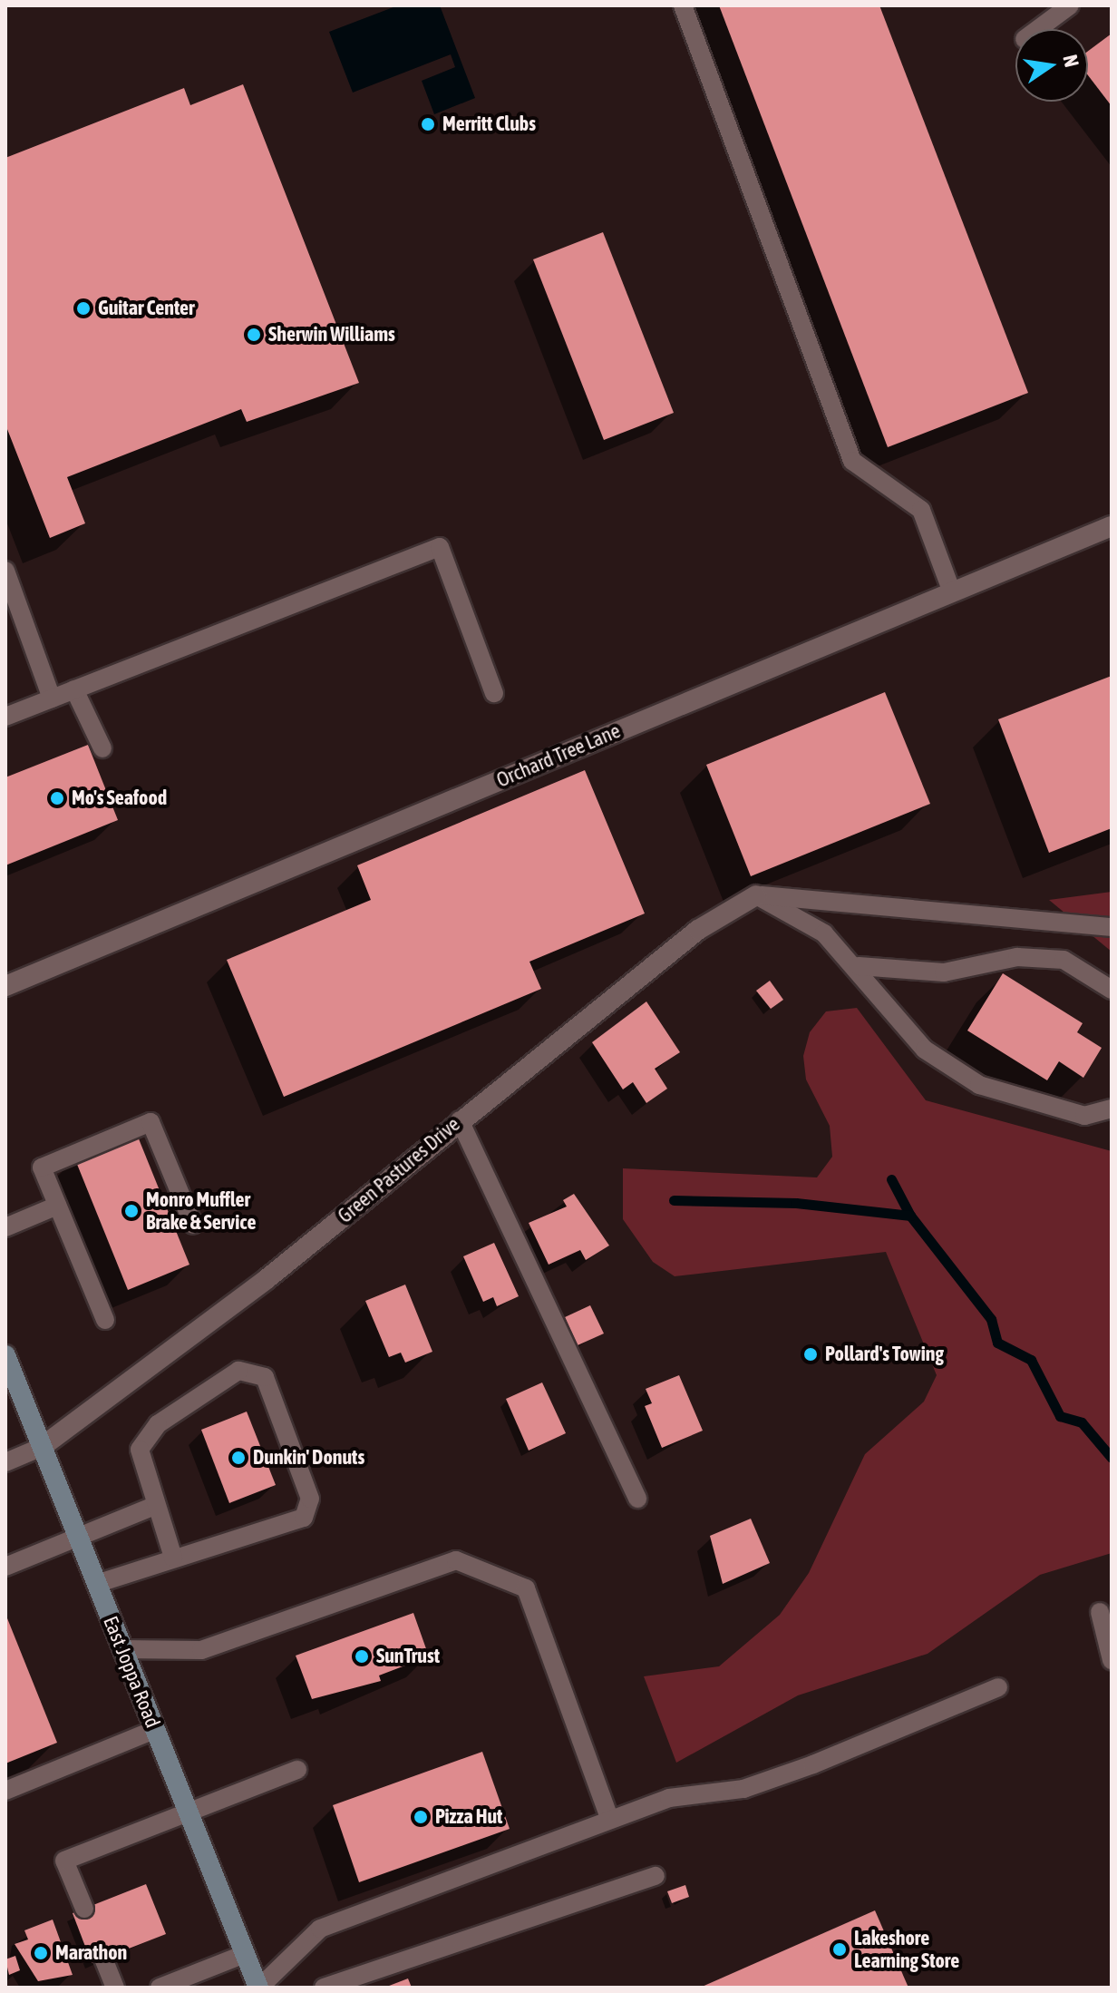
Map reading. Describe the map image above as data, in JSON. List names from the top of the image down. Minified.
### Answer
{"streets":{"main road":["East Joppa Road"],"street":["Orchard Tree Lane","Green Pastures Drive"]},"crossings":[["Green Pastures Drive","East Joppa Road"]],"places":["Merritt Clubs","Guitar Center","Sherwin Williams","Mo's Seafood","Monro Muffler Brake & Service","Pollard's Towing","Dunkin' Donuts","SunTrust","Pizza Hut","Lakeshore Learning Store","Marathon"],"north":"right"}
